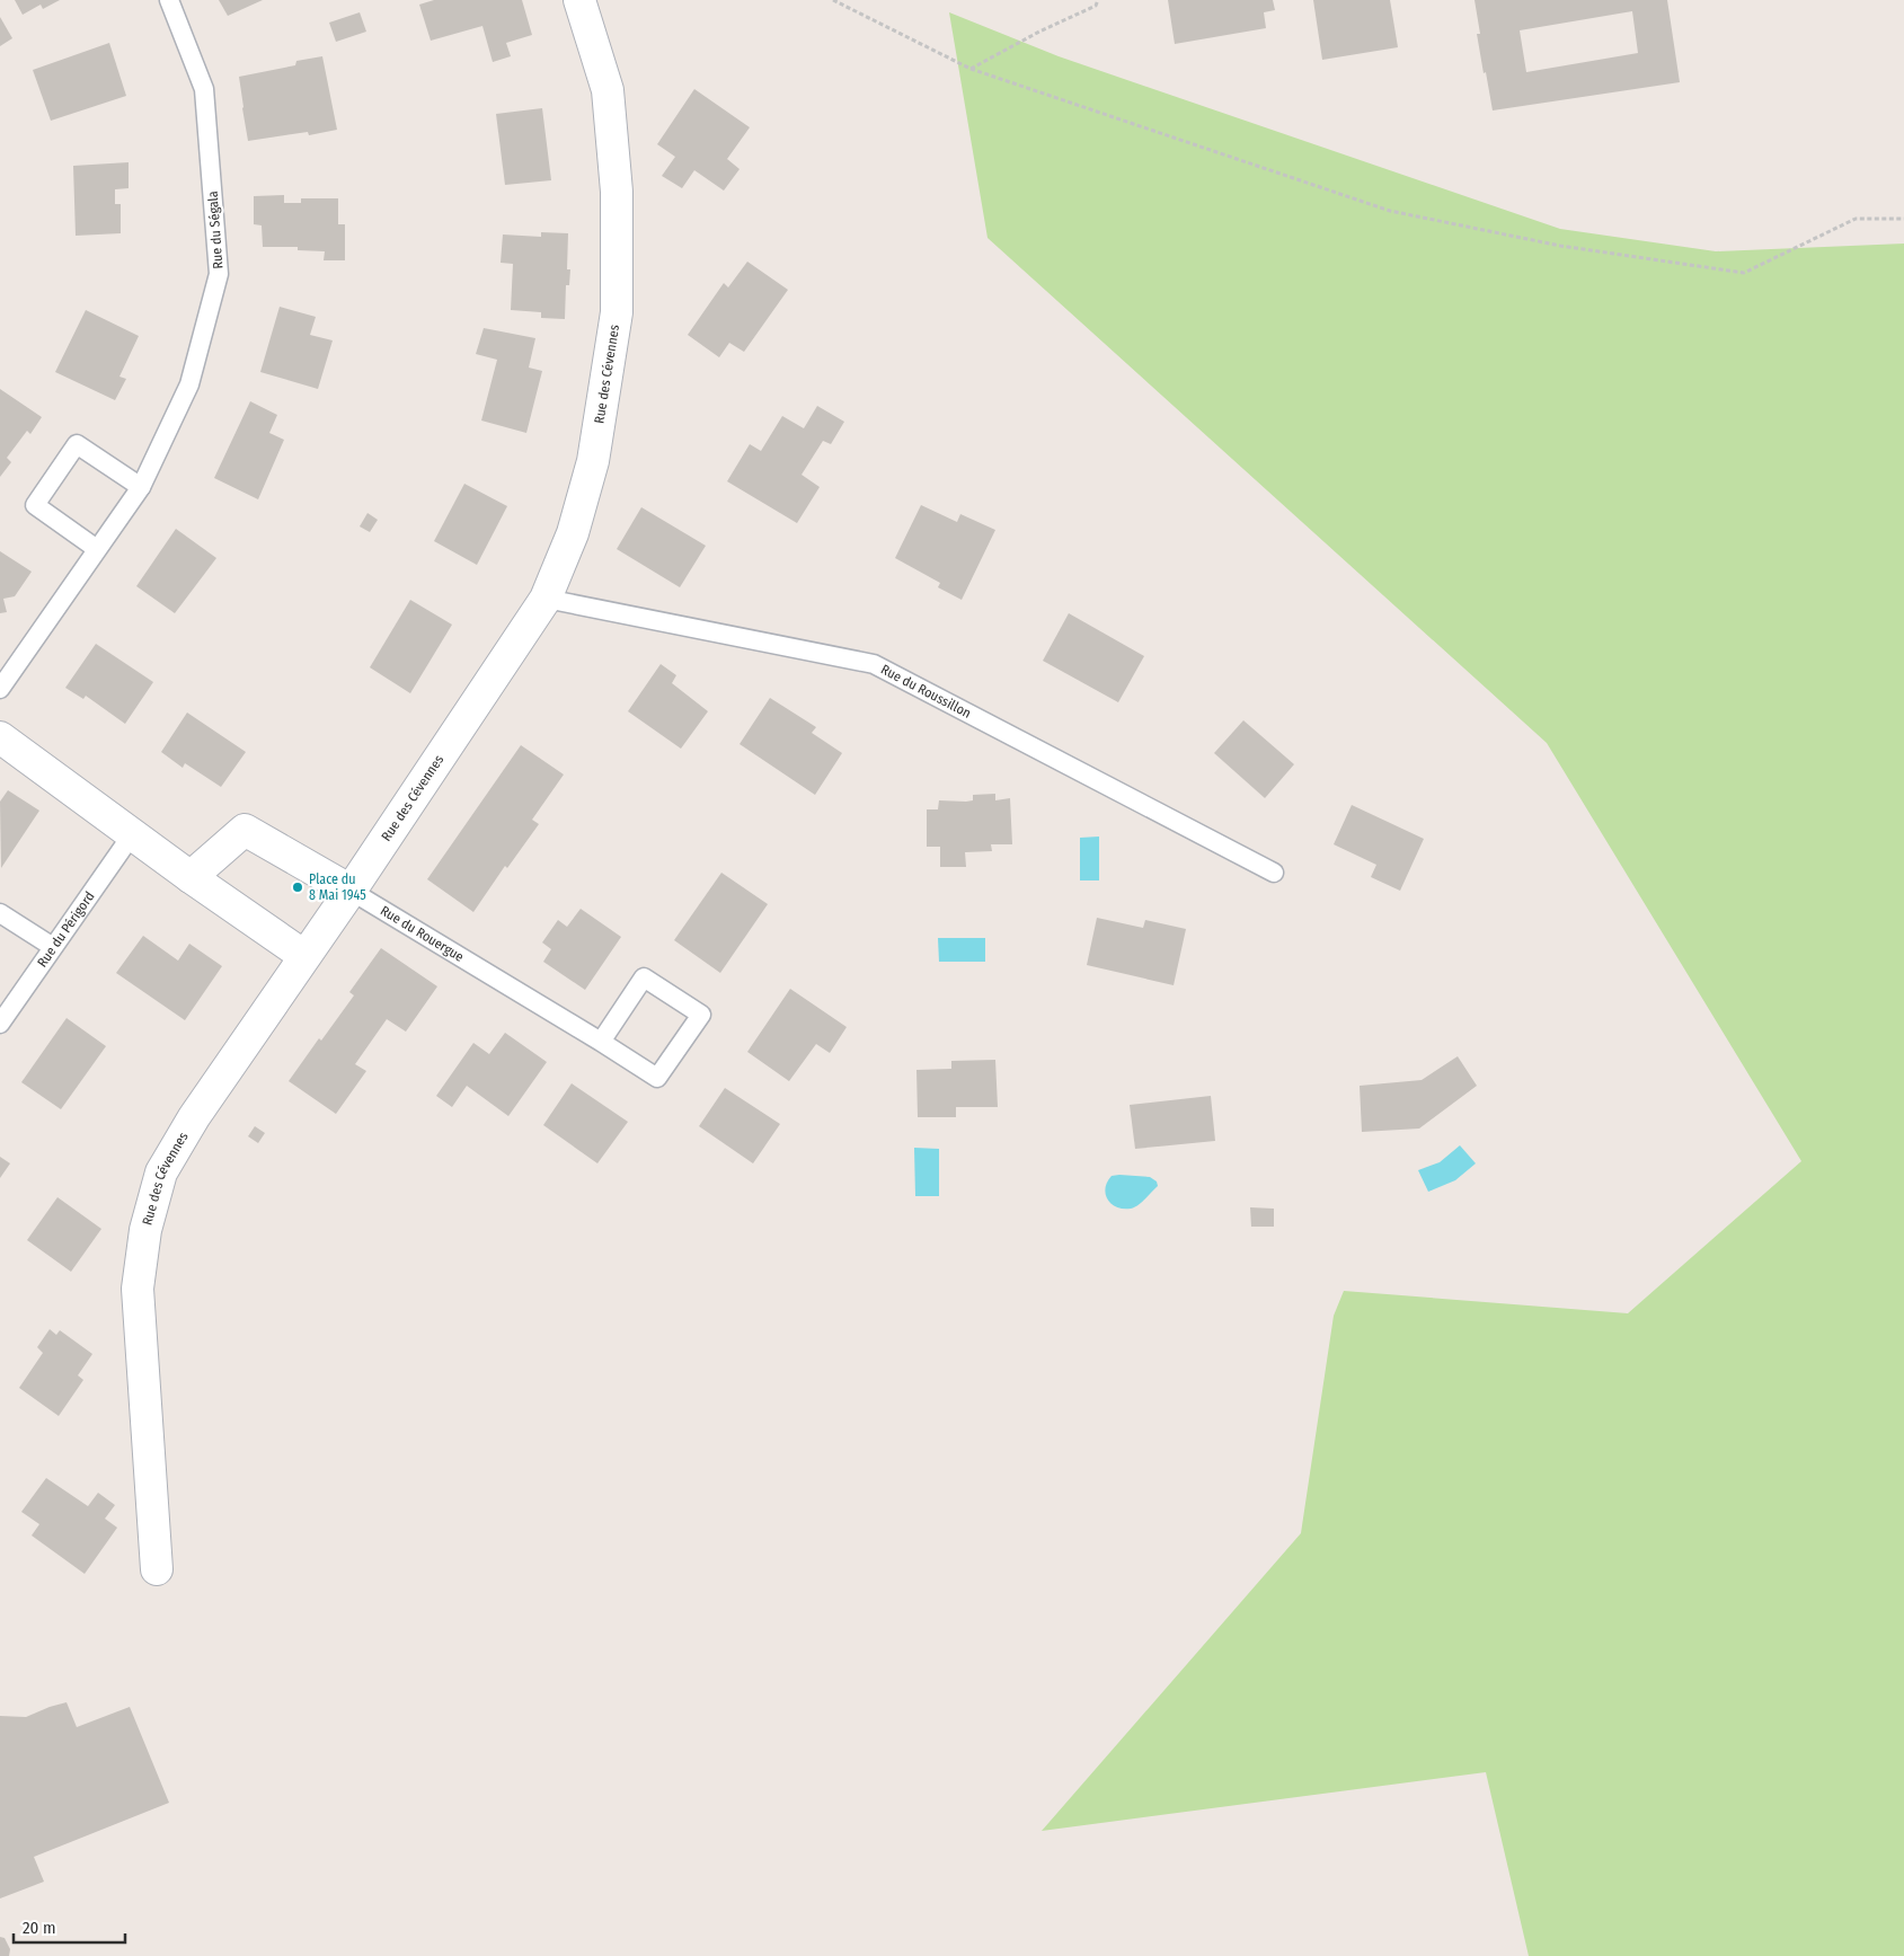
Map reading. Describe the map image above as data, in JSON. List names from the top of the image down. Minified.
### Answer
{"streets":{"street":["Rue des Cévennes","Rue du Rouergue"],"lane":["Rue du Ségala","Rue du Roussillon","Rue du Périgord"]},"crossings":[["Rue des Cévennes","Rue du Roussillon"],["Rue des Cévennes","Rue du Rouergue"]],"places":["Place du 8 Mai 1945"],"scale_bar":"20 m"}
